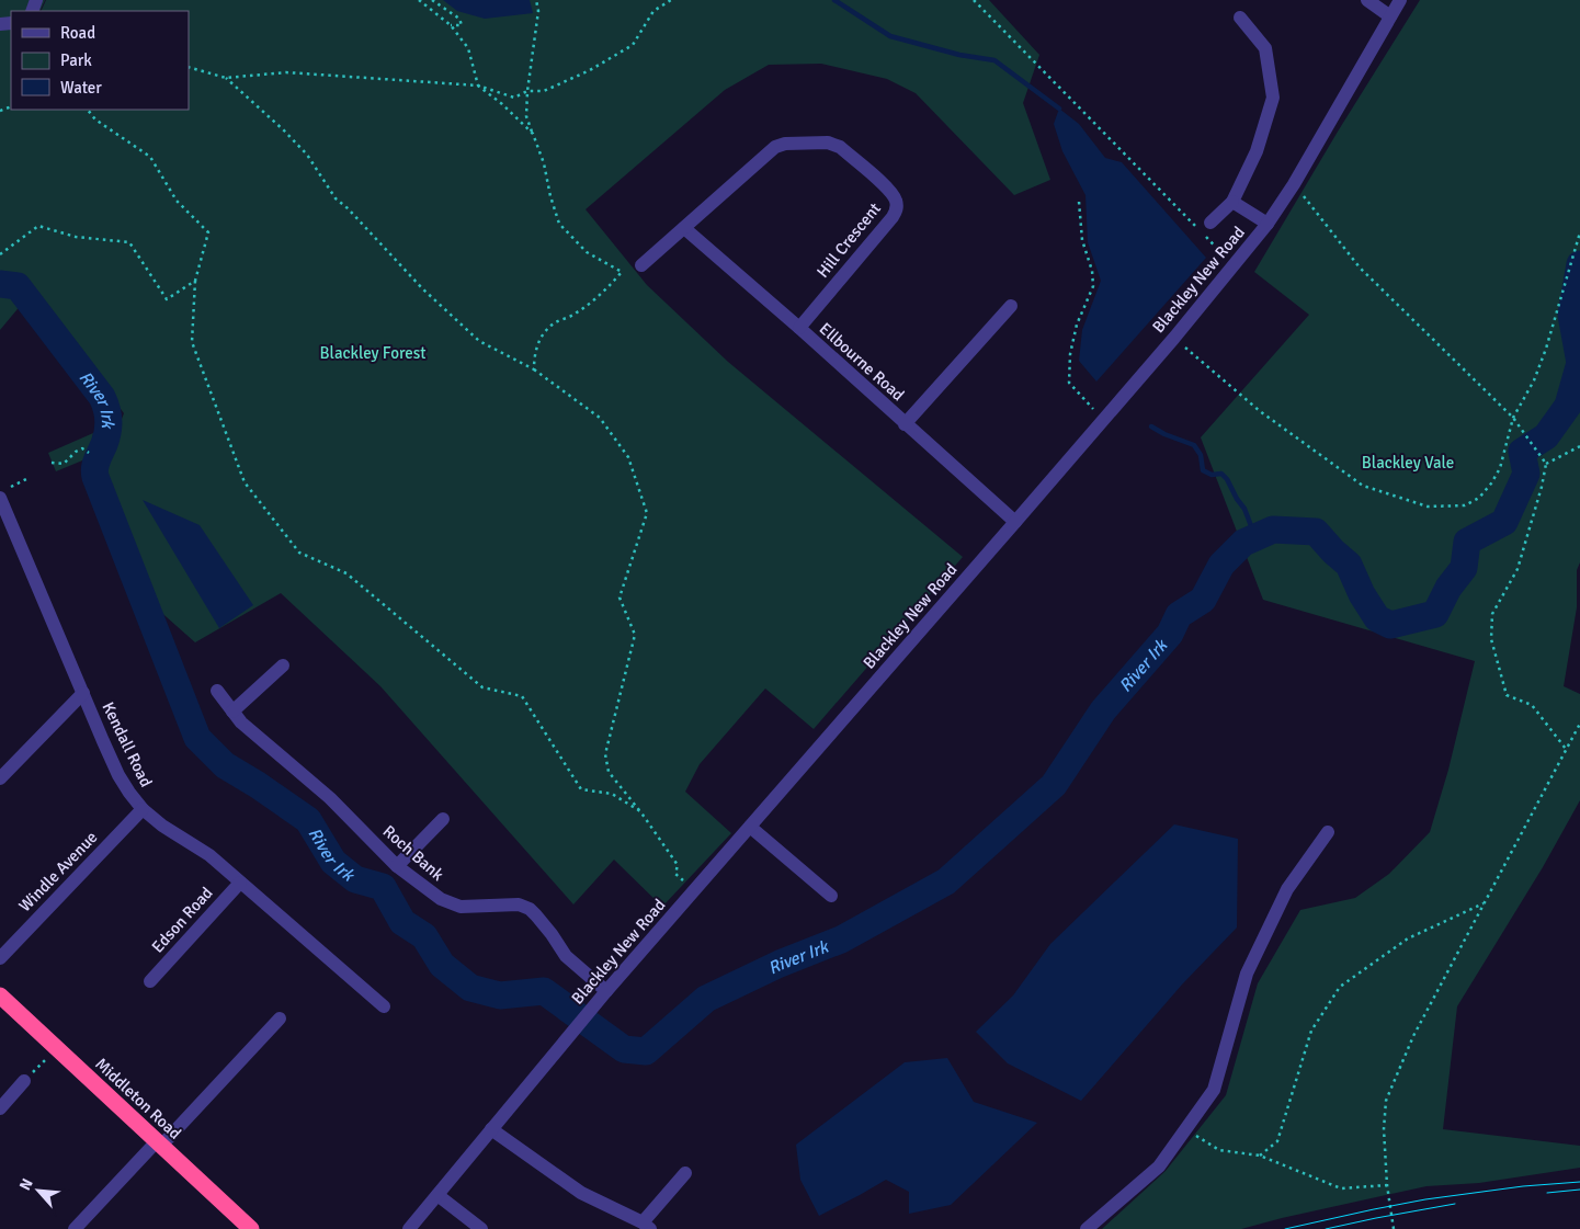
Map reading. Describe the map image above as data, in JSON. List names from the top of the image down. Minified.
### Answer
{"streets":{"highway":["Middleton Road"],"street":["Hill Crescent","Blackley New Road","Ellbourne Road","Kendall Road","Roch Bank","Windle Avenue","Edson Road"]},"crossings":[["Hill Crescent","Ellbourne Road"],["Blackley New Road","Ellbourne Road"],["Blackley New Road","Roch Bank"],["Kendall Road","Windle Avenue"],["Kendall Road","Edson Road"]],"water":["River Irk"],"parks":["Blackley Forest","Blackley Vale"],"legend":["Road","Park","Water"],"north":"top left"}
